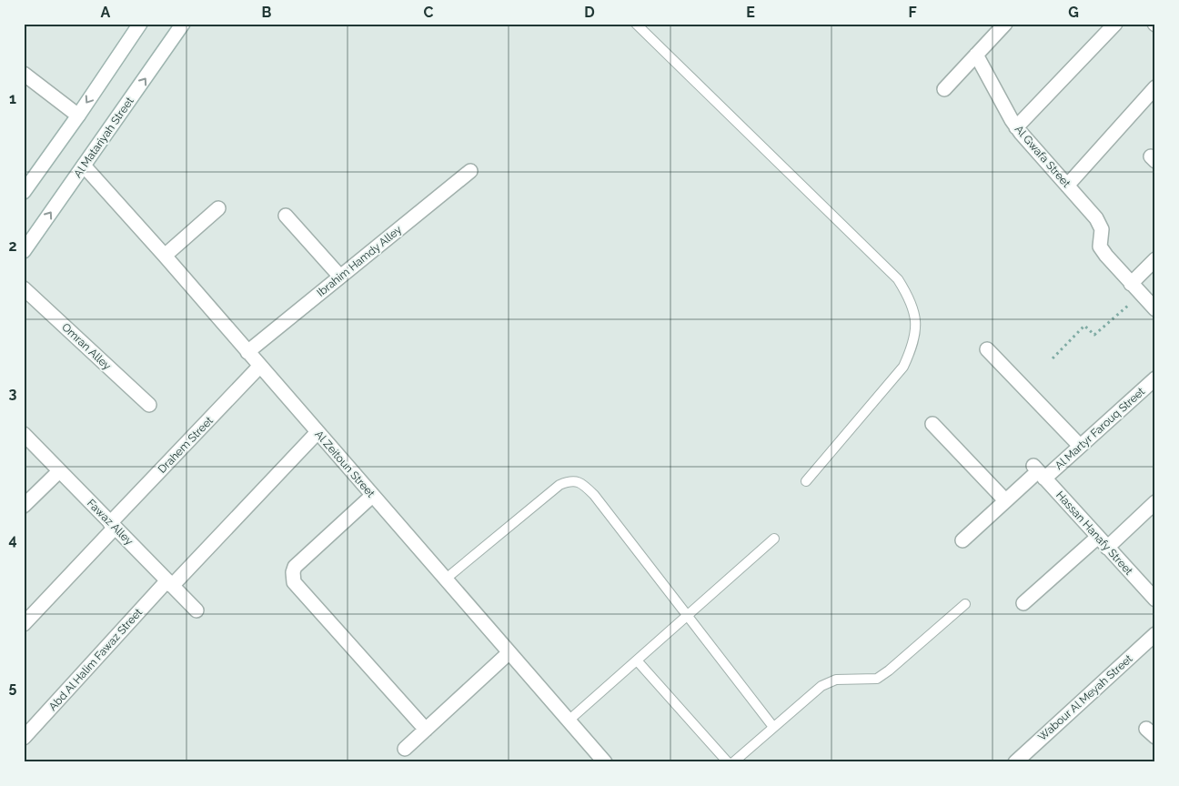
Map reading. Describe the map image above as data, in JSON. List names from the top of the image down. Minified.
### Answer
{"streets":{"street":["Al Matariyah Street","Al Gwafa Street","Ibrahim Hamdy Alley","Omran Alley","Al Martyr Farouq Street","Drahem Street","Al Zeitoun Street","Fawaz Alley","Hassan Hanafy Street","Abd Al Halim Fawaz Street","Wabour Al Meyah Street"]},"crossings":[["Al Matariyah Street","Al Zeitoun Street"],["Ibrahim Hamdy Alley","Al Zeitoun Street"],["Al Martyr Farouq Street","Hassan Hanafy Street"],["Drahem Street","Al Zeitoun Street"],["Drahem Street","Fawaz Alley"],["Al Zeitoun Street","Abd Al Halim Fawaz Street"],["Fawaz Alley","Abd Al Halim Fawaz Street"]],"grid":{"columns":["A","B","C","D","E","F","G"],"rows":["1","2","3","4","5"]}}
